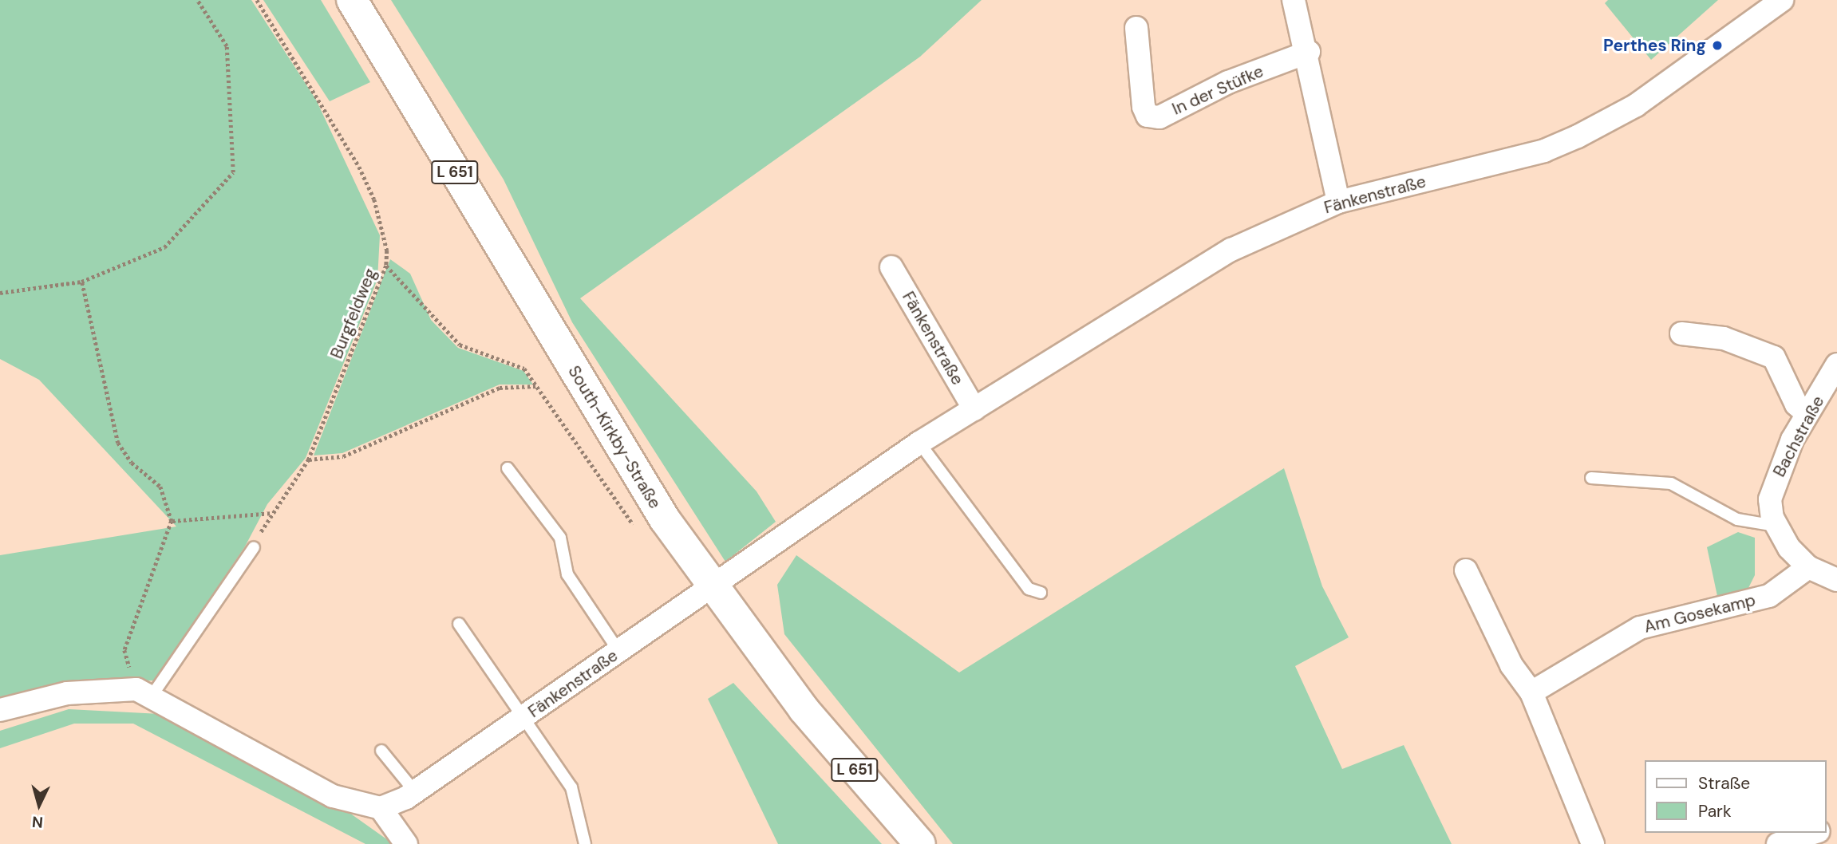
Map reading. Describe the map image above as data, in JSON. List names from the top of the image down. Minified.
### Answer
{"streets":{"main road":["L 651","South-Kirkby-Straße"],"street":["In der Stüfke","Fänkenstraße","Bachstraße","Am Gosekamp"],"path":["Burgfeldweg"]},"crossings":[["Fänkenstraße","South-Kirkby-Straße"]],"places":["Perthes Ring"],"legend":["Straße","Park"],"north":"bottom"}
